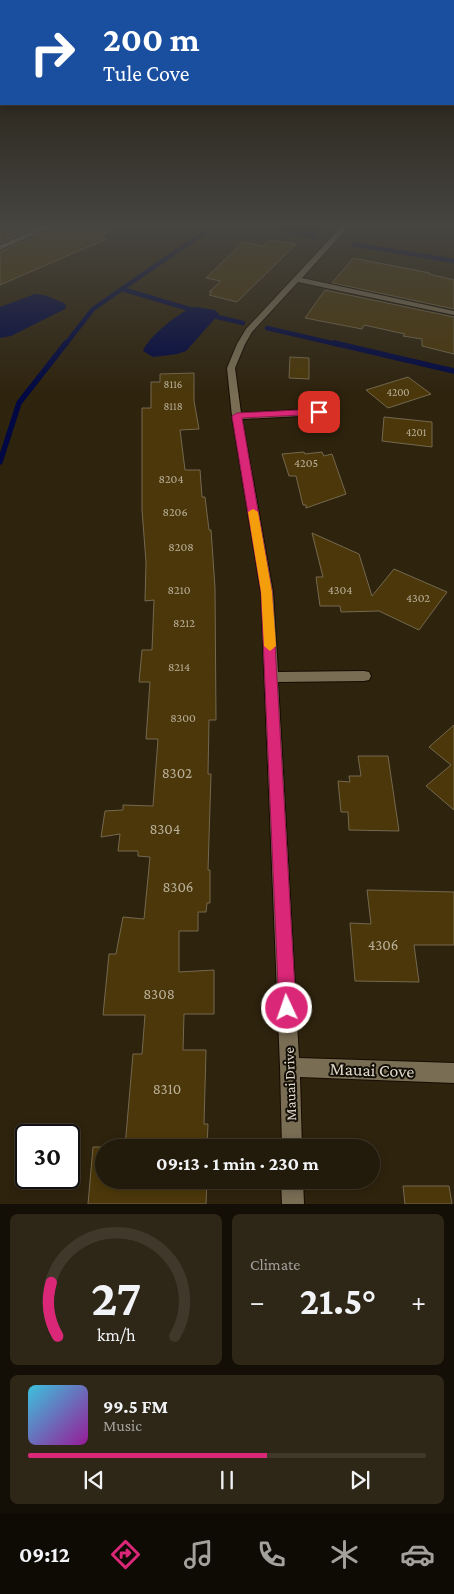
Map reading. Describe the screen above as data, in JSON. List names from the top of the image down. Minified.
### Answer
{"streets":{"street":["Mauai Cove","Mauai Drive"]},"crossings":[["Mauai Cove","Mauai Drive"]],"house_numbers":["8116","4200","8118","4201","4205","8204","8206","8208","8210","4304","4302","8212","8214","8300","8302","8304","8306","4306","8308","8310"],"page":{"turn":["200 m","Tule Cove"],"limit":"30","trip":"09:13 · 1 min · 230 m","tile":"Climate","heat":["−","21.5°","+"],"song":["99.5 FM","Music"],"tabs":"09:12","gauge":["27","km/h"]}}
